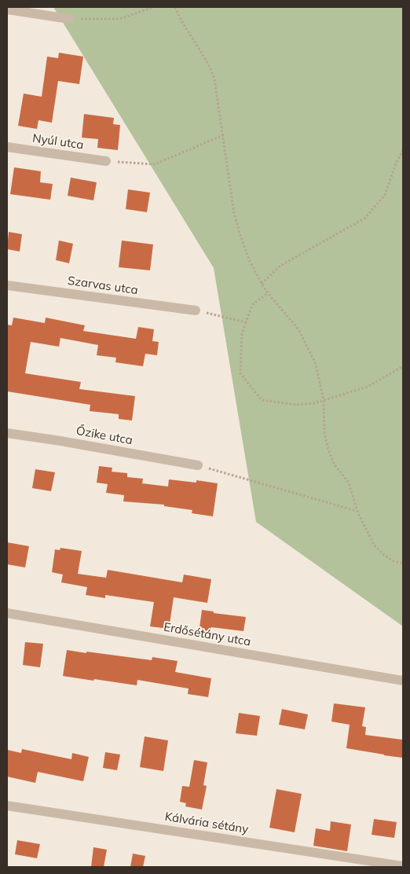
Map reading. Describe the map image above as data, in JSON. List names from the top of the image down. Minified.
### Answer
{"streets":{"street":["Nyúl utca","Szarvas utca","Őzike utca","Erdősétány utca","Kálvária sétány"]}}
